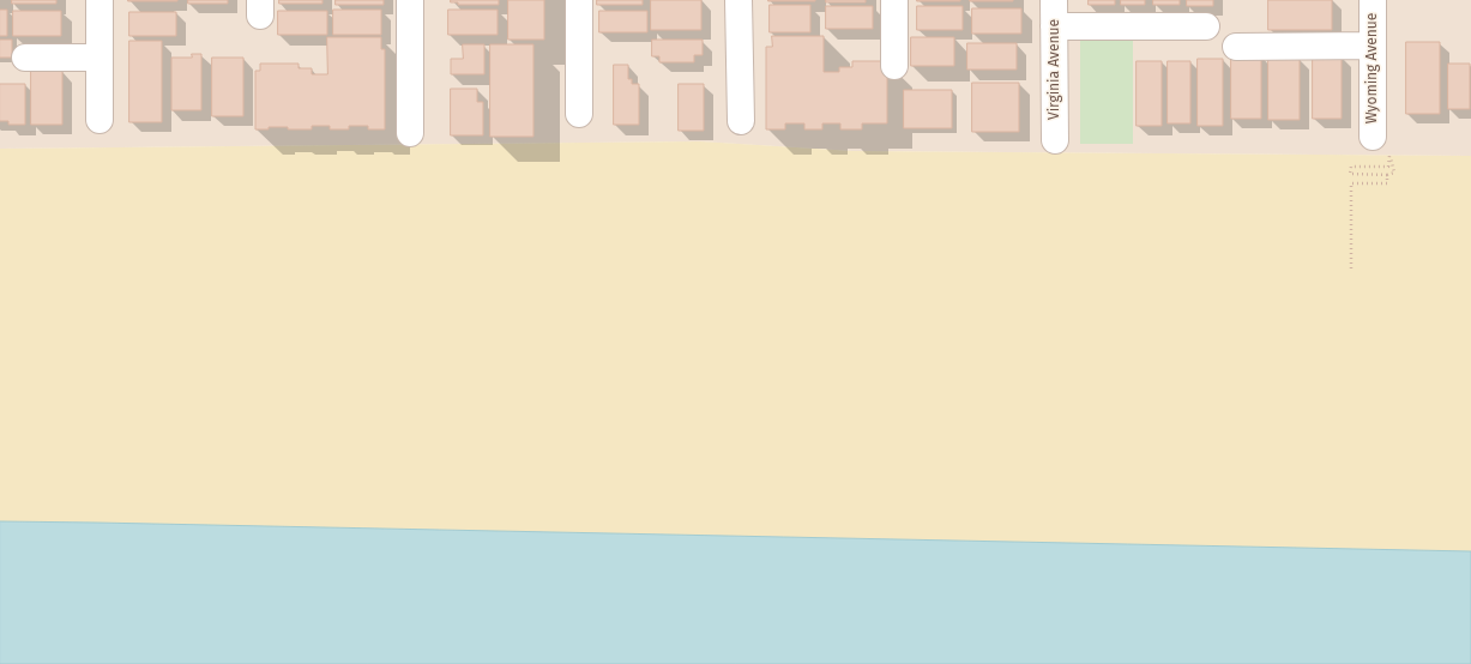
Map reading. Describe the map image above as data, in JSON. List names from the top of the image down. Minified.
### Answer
{"streets":{"street":["Wyoming Avenue","Virginia Avenue"]}}
